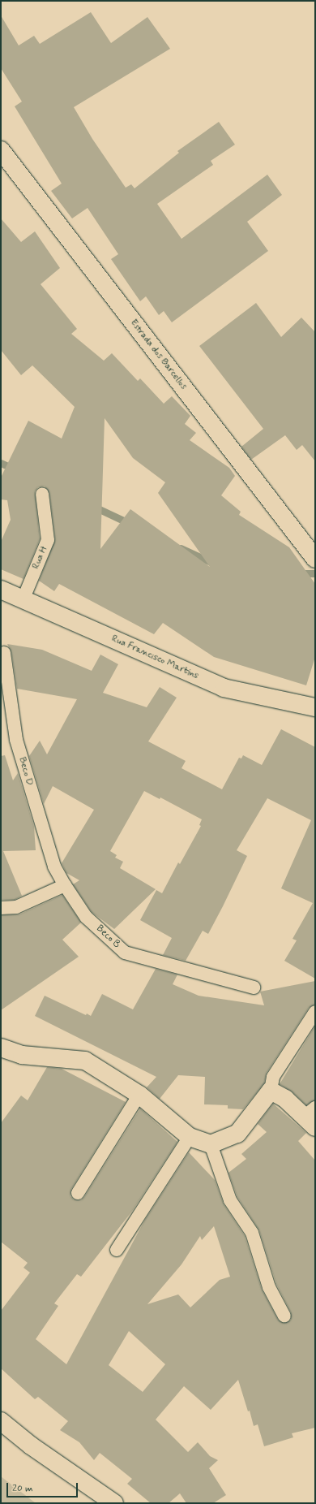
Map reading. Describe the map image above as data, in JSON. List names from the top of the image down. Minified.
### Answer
{"streets":{"street":["Estrada dos Barcellos","Rua Francisco Martins"],"lane":["Rua H","Beco D","Beco B"]},"crossings":[["Rua H","Rua Francisco Martins"],["Beco D","Beco B"]],"scale_bar":"20 m"}
